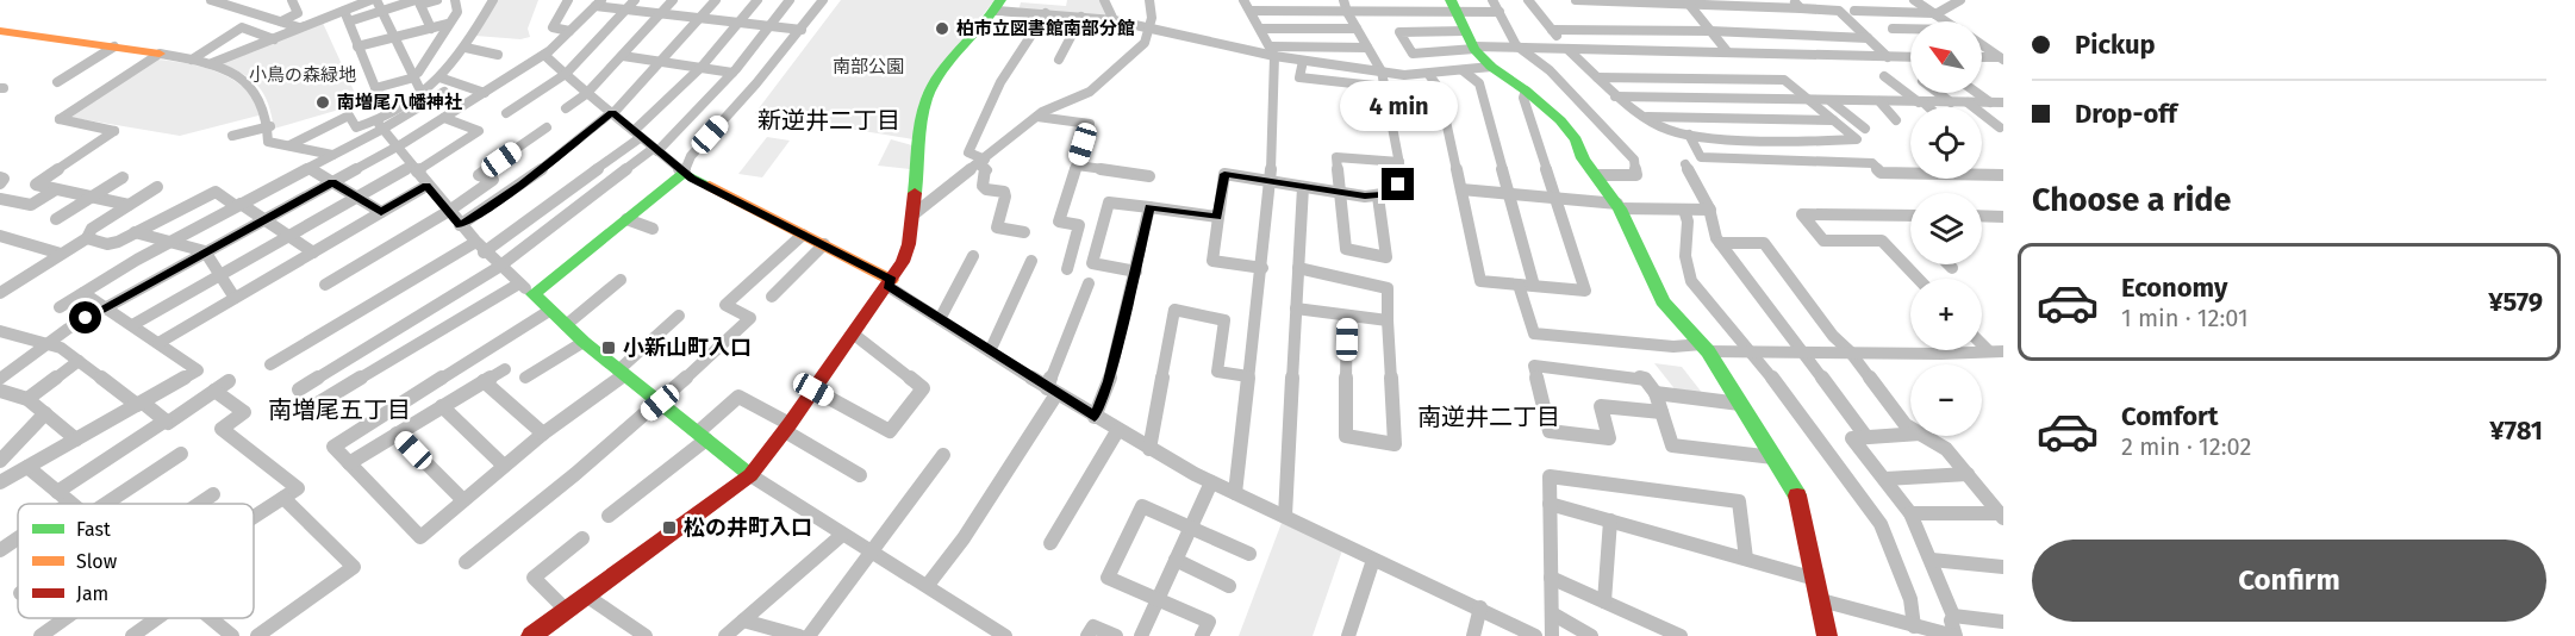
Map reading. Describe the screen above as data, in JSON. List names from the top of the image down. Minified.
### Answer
{"districts":["新逆井二丁目","南増尾五丁目","南逆井二丁目"],"parks":["南部公園","小鳥の森緑地"],"places":{"other":["柏市立図書館南部分館","南増尾八幡神社"],"transit":["小新山町入口","松の井町入口"]},"legend":["Fast","Slow","Jam"],"north":"top left","page":{"banner":["Pickup","Drop-off"],"map_buttons":["+","−"],"bubble":"4 min","heading":"Choose a ride","list":[{"name":"Economy","note":"1 min · 12:01","value":"¥579"},{"name":"Comfort","note":"2 min · 12:02","value":"¥781"}],"buttons":"Confirm"}}
